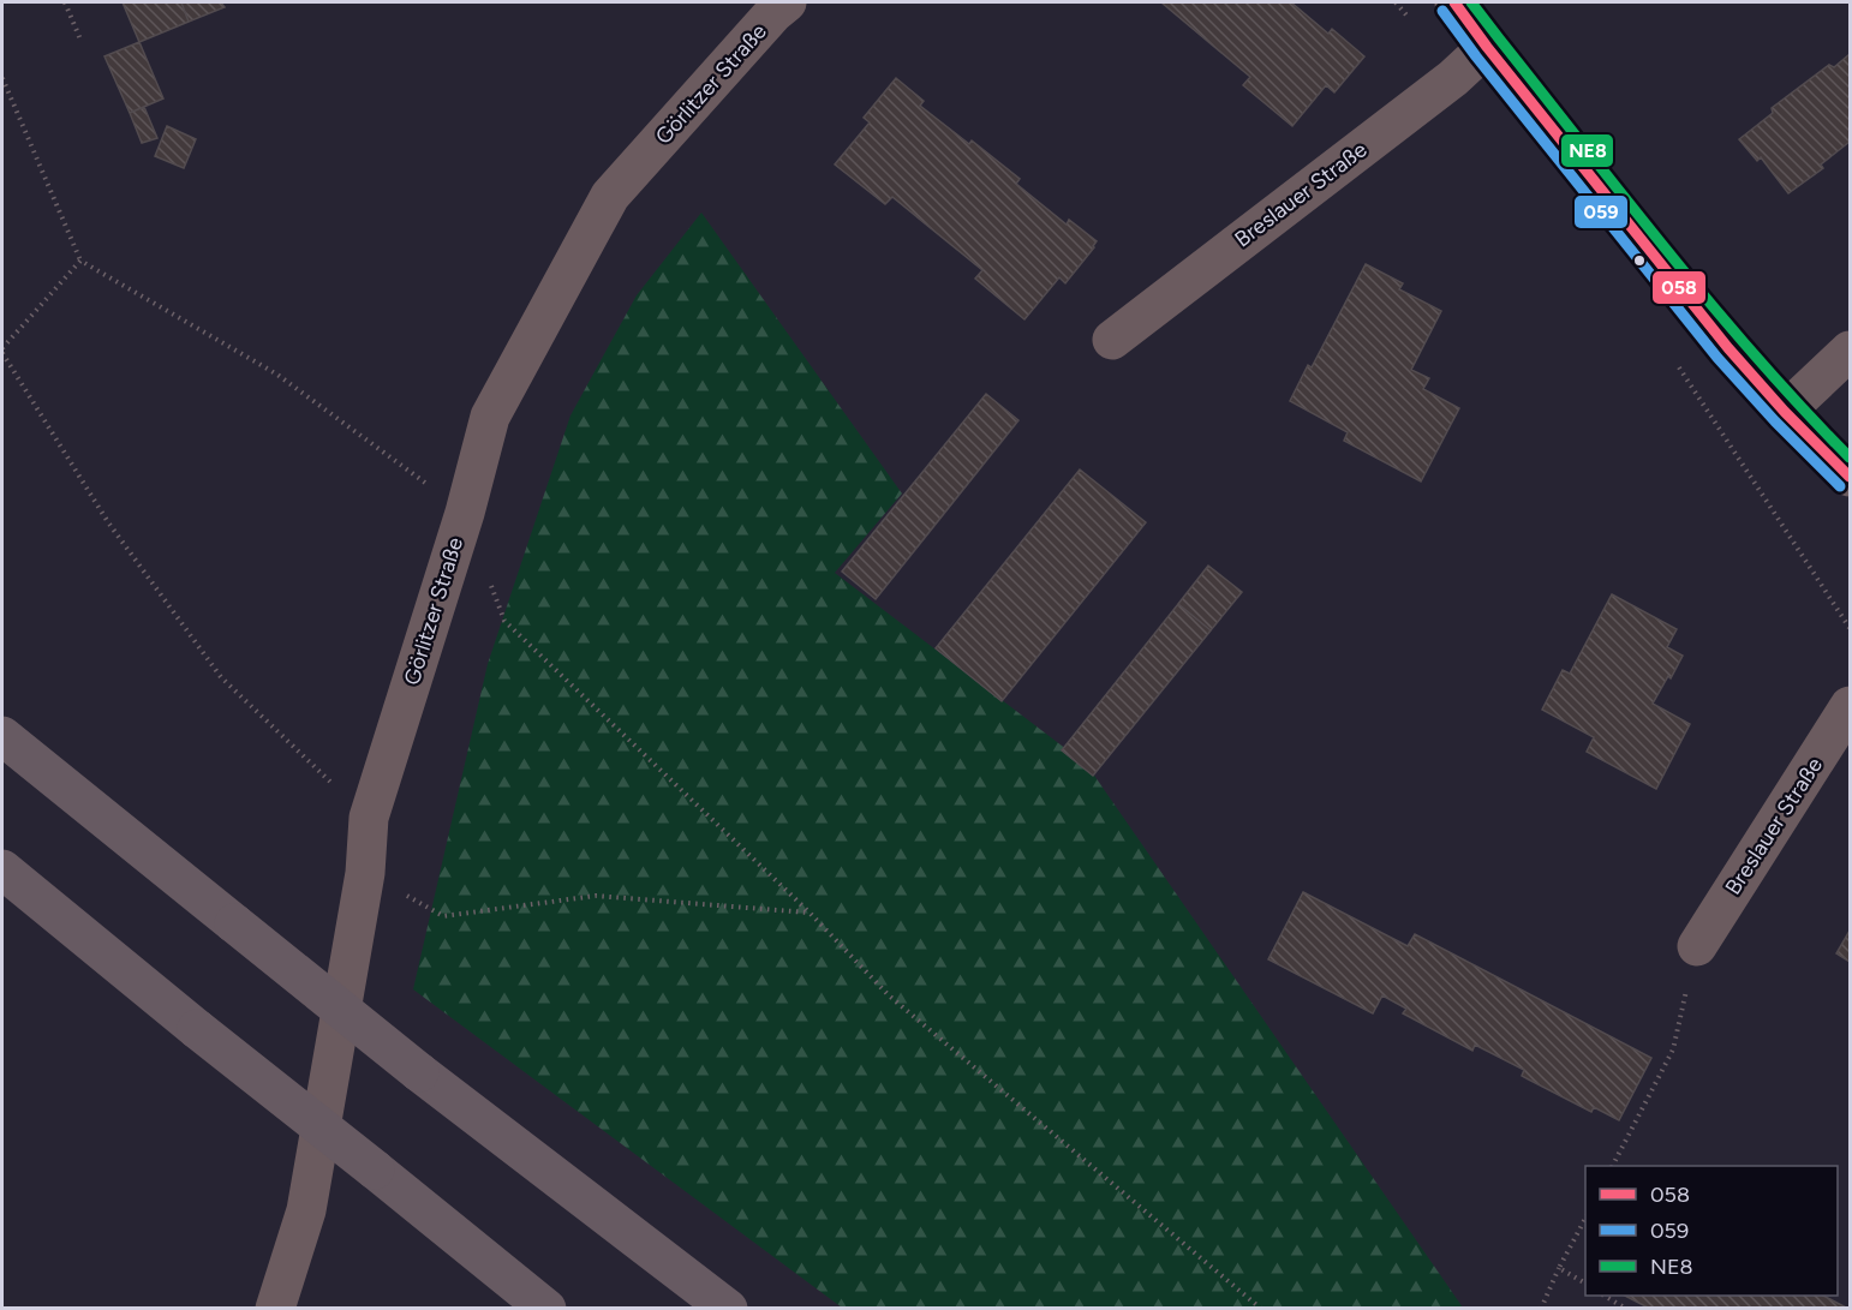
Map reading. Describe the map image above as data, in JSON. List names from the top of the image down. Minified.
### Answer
{"streets":{"street":["Görlitzer Straße","Breslauer Straße"]},"lines":["transit line 058","transit line NE8","transit line 059"],"legend":["058","059","NE8"]}
